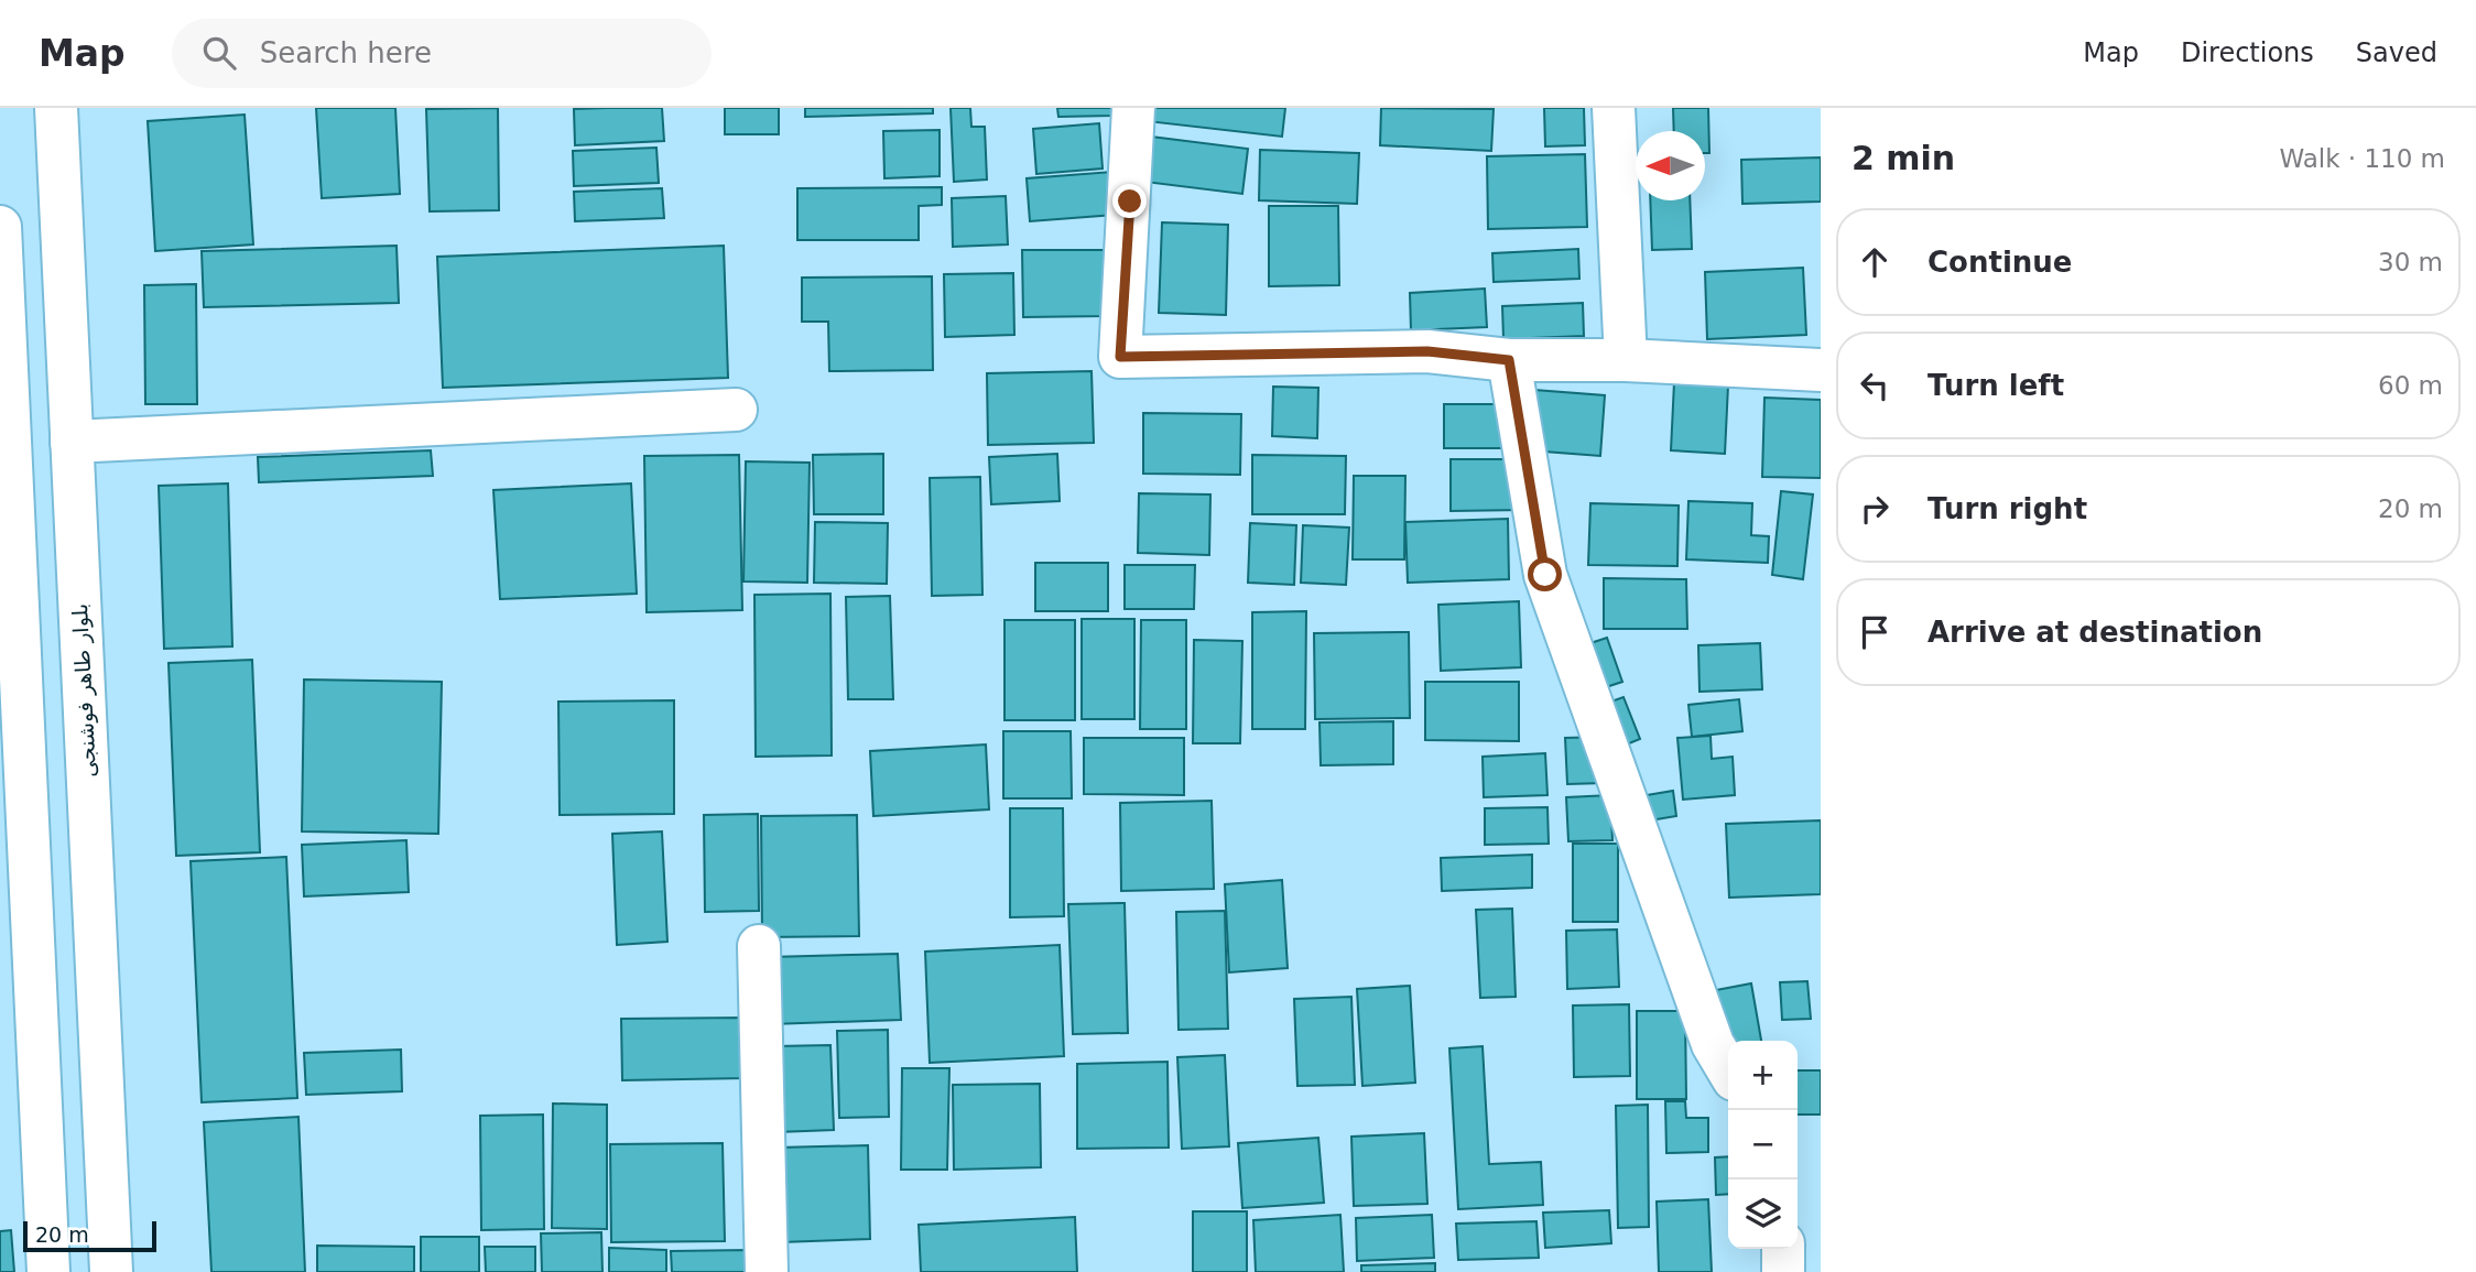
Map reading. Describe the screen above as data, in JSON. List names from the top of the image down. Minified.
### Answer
{"streets":{"street":["بلوار طاهر فوشنجی"]},"scale_bar":"20 m","north":"left","page":{"header":"Map","search":"Search here","nav":["Map","Directions","Saved"],"heading":["2 min","Walk · 110 m"],"list":[["Continue","30 m"],["Turn left","60 m"],["Turn right","20 m"],"Arrive at destination"],"map_buttons":["+","−"],"scale":"20 m"}}
